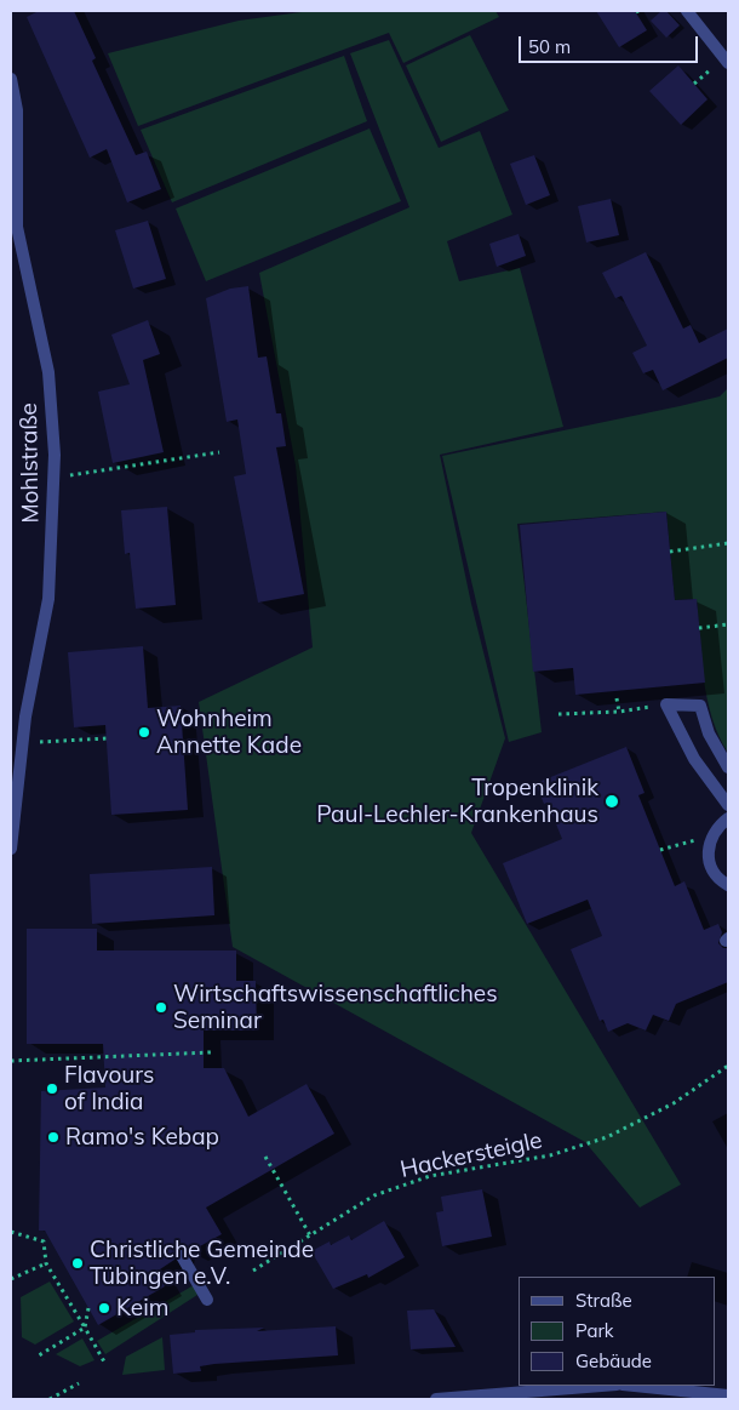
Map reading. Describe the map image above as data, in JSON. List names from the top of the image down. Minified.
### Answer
{"streets":{"street":["Mohlstraße"],"path":["Hackersteigle"]},"places":["Wohnheim Annette Kade","Tropenklinik Paul-Lechler-Krankenhaus","Wirtschaftswissenschaftliches Seminar","Flavours of India","Ramo's Kebap","Christliche Gemeinde Tübingen e.V.","Keim"],"legend":["Straße","Park","Gebäude"],"scale_bar":"50 m"}
